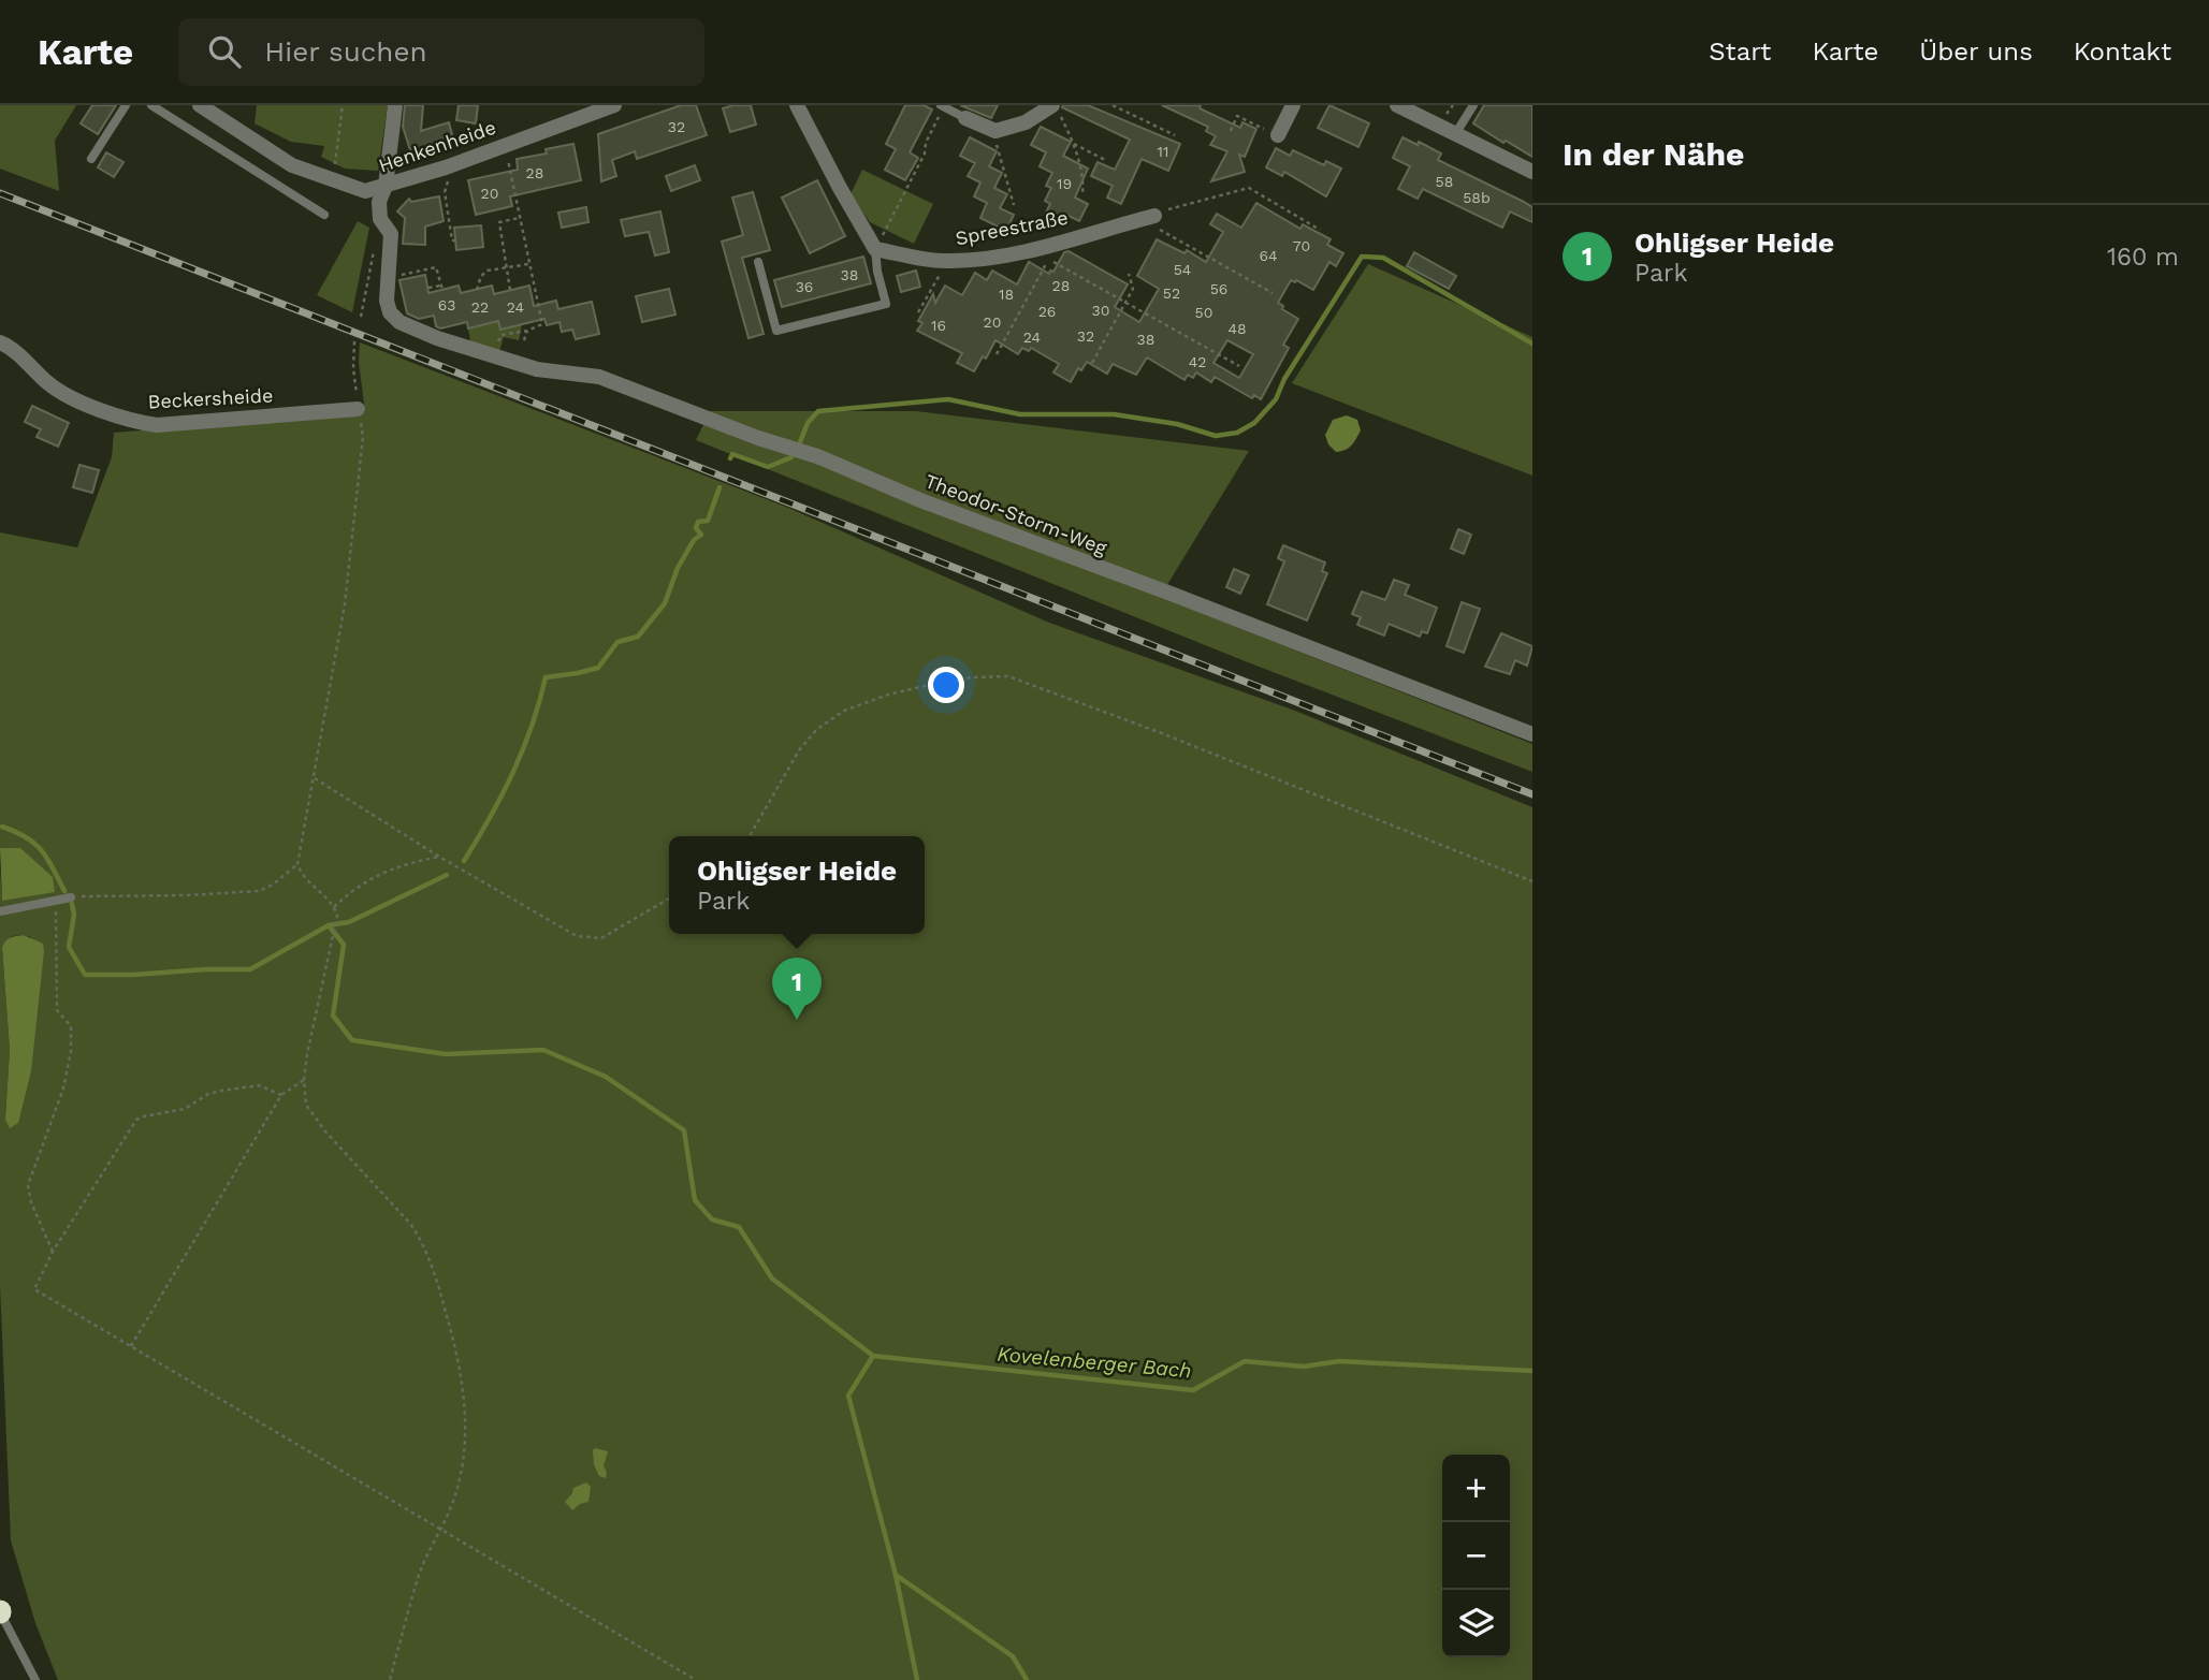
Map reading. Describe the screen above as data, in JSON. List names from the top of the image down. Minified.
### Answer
{"streets":{"street":["Henkenheide","Spreestraße","Beckersheide","Theodor-Storm-Weg"]},"water":["Kovelenberger Bach"],"house_numbers":["32","11","28","58","19","20","58b","70","64","54","38","28","36","56","52","18","63","22","24","30","26","50","20","16","48","32","24","38","42"],"page":{"header":"Karte","search":"Hier suchen","nav":["Start","Karte","Über uns","Kontakt"],"heading":"In der Nähe","list":[{"mark":"1","name":"Ohligser Heide","note":"Park","value":"160 m"}],"popup":["Ohligser Heide","Park"],"pins":"1","map_buttons":["+","−"]}}
